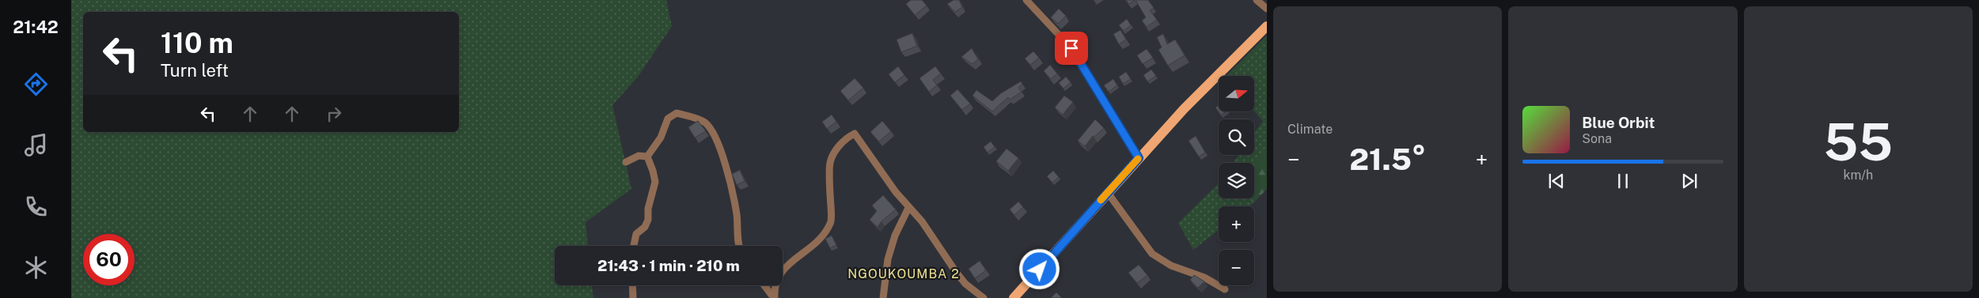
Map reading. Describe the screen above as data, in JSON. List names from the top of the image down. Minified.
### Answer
{"districts":["NGOUKOUMBA 2"],"north":"right","page":{"tabs":"21:42","tile":["Climate",["55","km/h"]],"turn":["110 m","Turn left"],"map_buttons":["+","−"],"song":["Blue Orbit","Sona"],"heat":["−","21.5°","+"],"limit":"60","trip":"21:43 · 1 min · 210 m"}}
